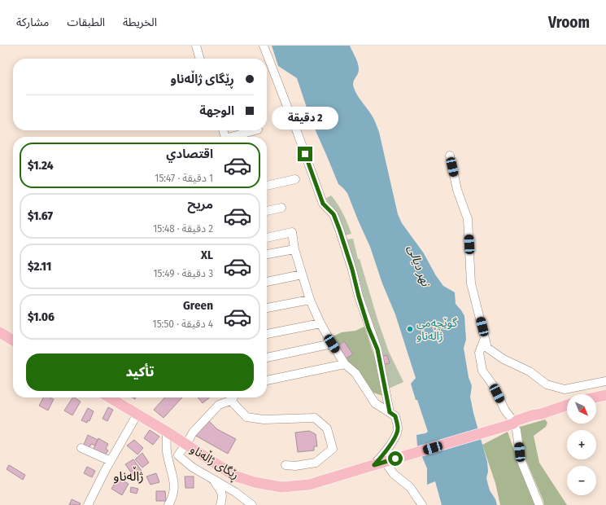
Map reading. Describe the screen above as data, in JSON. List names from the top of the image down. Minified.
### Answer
{"streets":{"main road":["ڕێگای ژاڵەناو"]},"districts":["ژاڵەناو"],"water":["نهر ديالى"],"places":["گوێچەمی ژاڵەناو"],"north":"bottom right","page":{"header":"Vroom","nav":["الخريطة","الطبقات","مشاركة"],"banner":["ڕێگای ژاڵەناو","الوجهة"],"bubble":"2 دقيقة","list":[{"name":"اقتصادي","note":"1 دقيقة · 15:47","value":"$1.24"},{"name":"مريح","note":"2 دقيقة · 15:48","value":"$1.67"},{"name":"XL","note":"3 دقيقة · 15:49","value":"$2.11"},{"name":"Green","note":"4 دقيقة · 15:50","value":"$1.06"}],"buttons":"تأكيد","map_buttons":["+","−"]}}
